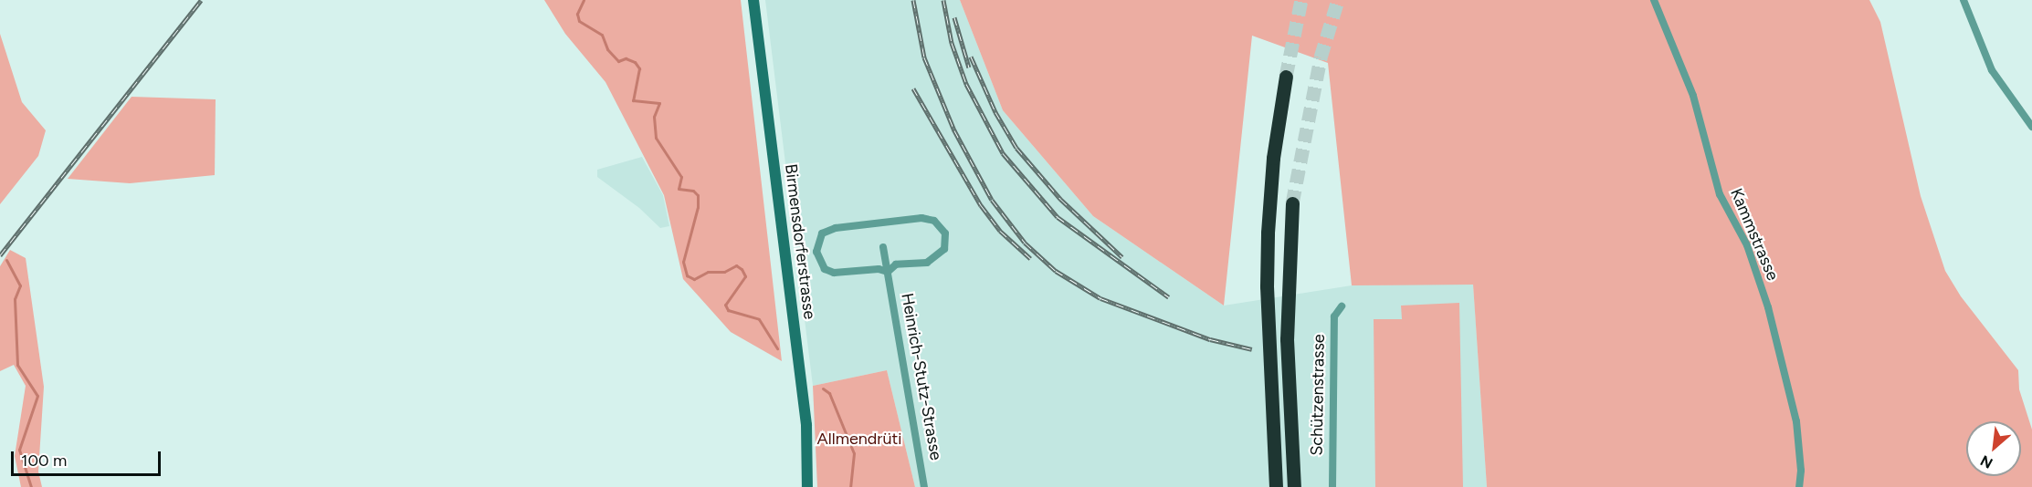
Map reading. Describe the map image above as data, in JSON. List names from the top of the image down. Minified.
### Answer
{"streets":{"main road":["Birmensdorferstrasse"],"street":["Kammstrasse","Heinrich-Stutz-Strasse","Schützenstrasse"]},"parks":["Allmendrüti"],"scale_bar":"100 m","north":"bottom left"}
